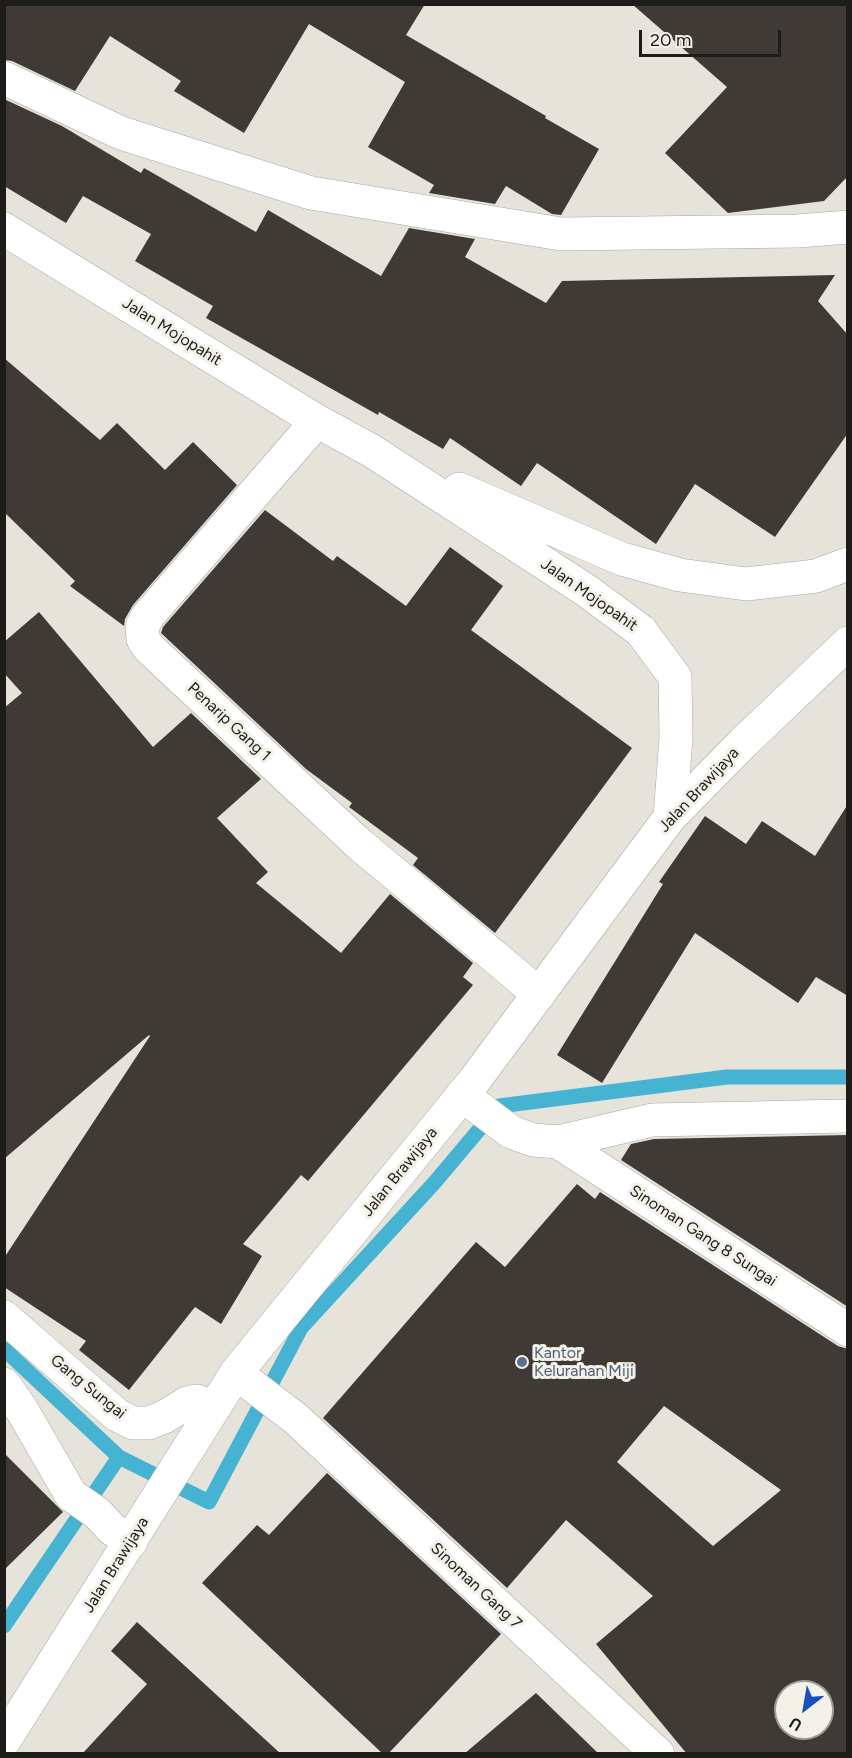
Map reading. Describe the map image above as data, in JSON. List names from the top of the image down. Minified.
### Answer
{"streets":{"street":["Jalan Mojopahit","Penarip Gang 1","Jalan Brawijaya","Sinoman Gang 8 Sungai","Gang Sungai","Sinoman Gang 7"]},"crossings":[["Jalan Mojopahit","Penarip Gang 1"],["Jalan Mojopahit","Jalan Brawijaya"],["Penarip Gang 1","Jalan Brawijaya"],["Jalan Brawijaya","Gang Sungai"],["Jalan Brawijaya","Sinoman Gang 7"]],"places":["Kantor Kelurahan Miji"],"scale_bar":"20 m","north":"bottom left"}
